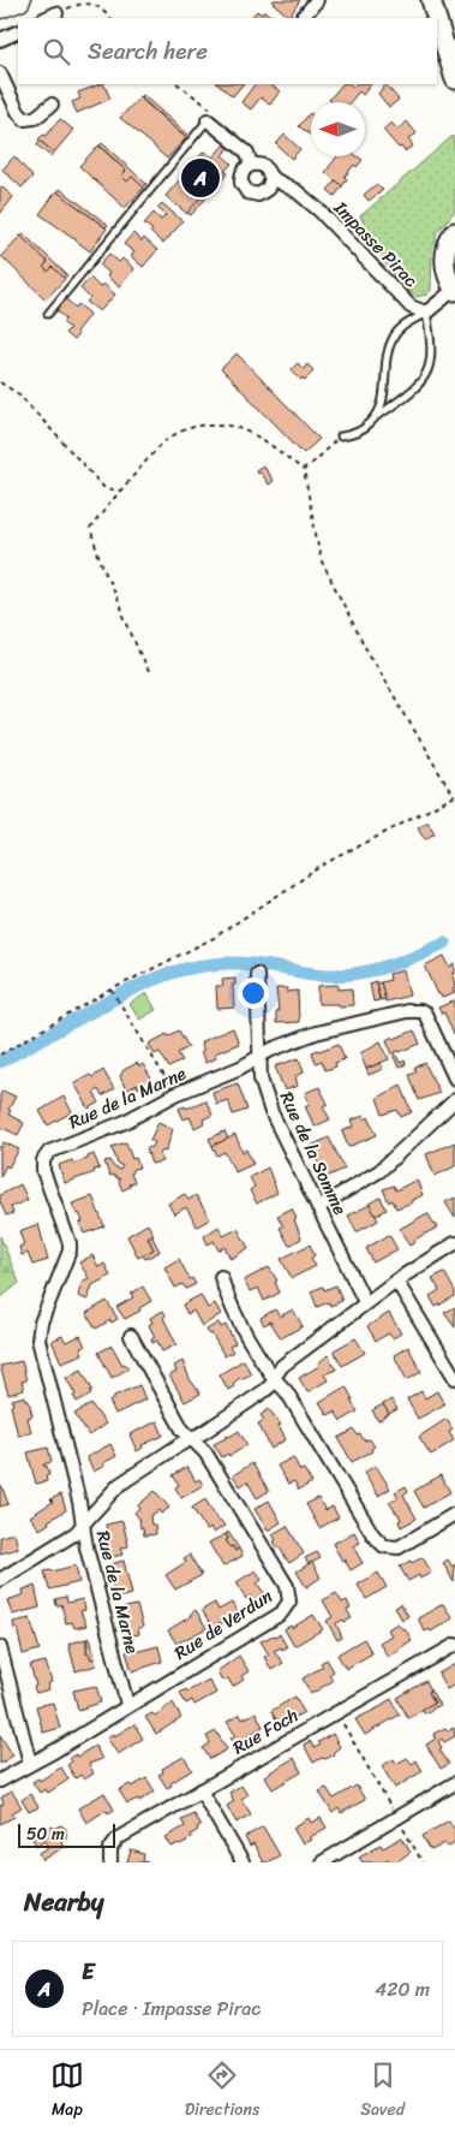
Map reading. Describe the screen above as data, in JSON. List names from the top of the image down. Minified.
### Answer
{"streets":{"street":["Impasse Pirac","Rue de la Marne","Rue de la Somme","Rue de Verdun","Rue Foch"]},"crossings":[["Rue de la Marne","Rue de la Somme"],["Rue de la Marne","Rue de Verdun"]],"scale_bar":"50 m","north":"left","page":{"search":"Search here","pins":"A","scale":"50 m","heading":"Nearby","list":[{"mark":"A","name":"E","note":"Place · Impasse Pirac","value":"420 m"}],"nav":["Map","Directions","Saved"]}}
